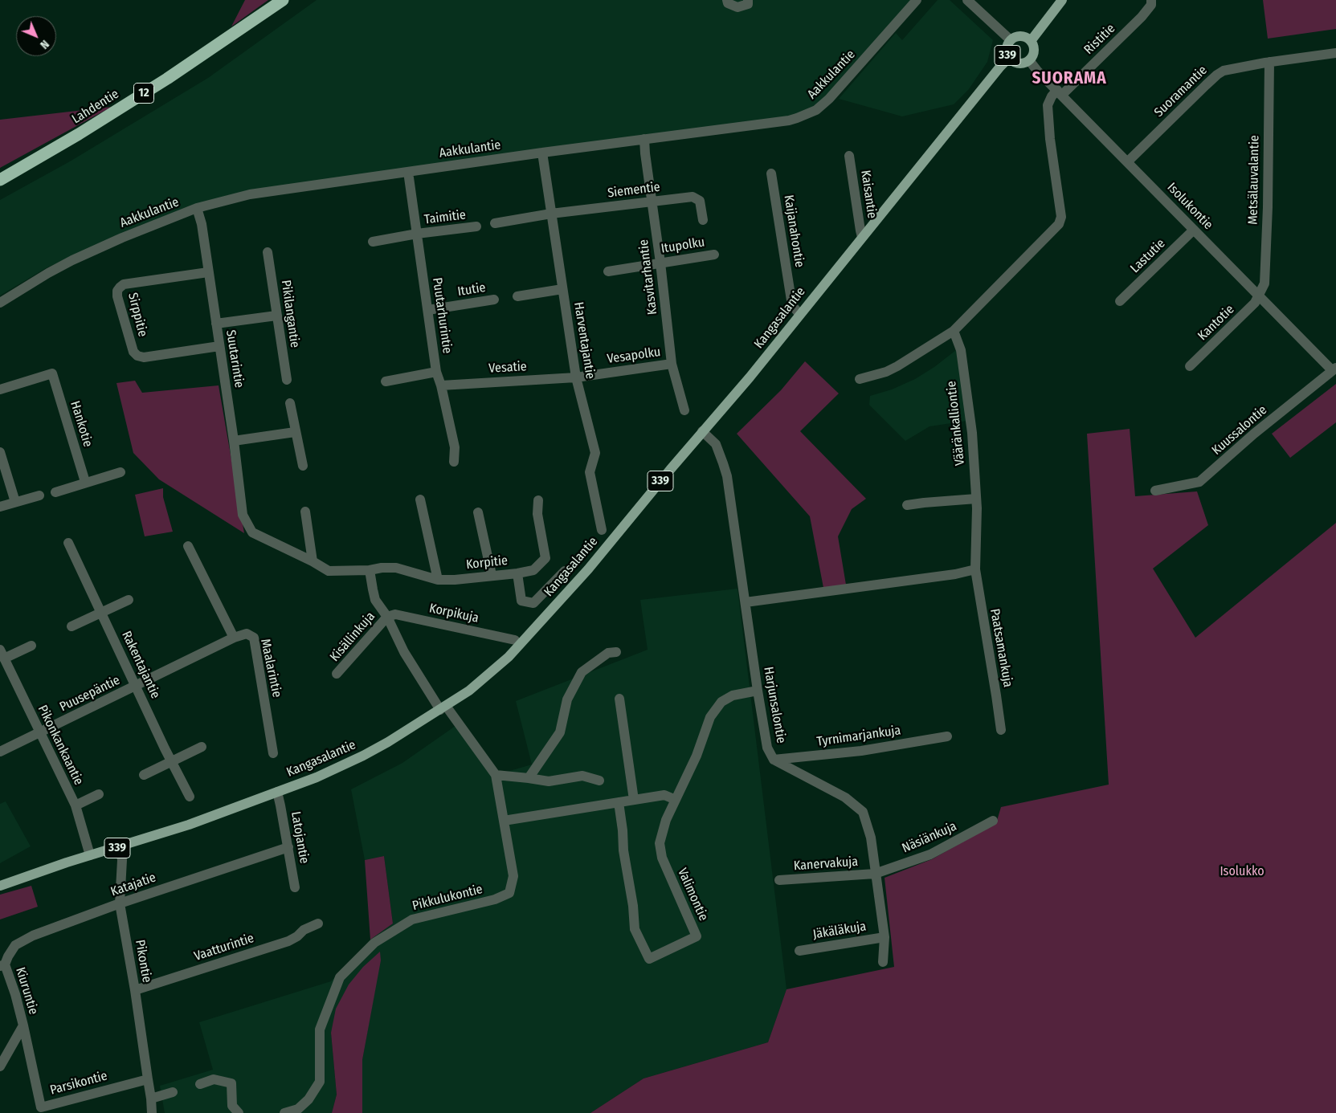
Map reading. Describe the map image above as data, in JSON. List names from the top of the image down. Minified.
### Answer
{"streets":{"highway":["12","Lahdentie"],"main road":["339","Kangasalantie"],"street":["Ristitie","Aakkulantie","Suoramantie","Metsälauvalantie","Siementie","Kaisantie","Isolukontie","Taimitie","Kaijanahontie","Itupolku","Lastutie","Kasvitarhantie","Itutie","Pikilangantie","Sirppitie","Puutarhurintie","Kantotie","Harventajantie","Vesapolku","Suutarintie","Vesatie","Vääränkalliontie","Hankotie","Kuussalontie","Korpitie","Korpikuja","Kisällinkuja","Paatsamankuja","Rakentajantie","Maalarintie","Puusepäntie","Harjunsalontie","Tyrnimarjankuja","Pikonkankaantie","Latojantie","Näsiänkuja","Kanervakuja","Katajatie","Valimontie","Pikkulukontie","Jäkäläkuja","Vaatturintie","Pikontie","Kiuruntie","Parsikontie"]},"crossings":[["Ristitie","Isolukontie"],["339","Isolukontie"],["339","Kangasalantie"],["Aakkulantie","Kasvitarhantie"],["Aakkulantie","Puutarhurintie"],["Aakkulantie","Harventajantie"],["Aakkulantie","Suutarintie"],["Suoramantie","Metsälauvalantie"],["Suoramantie","Isolukontie"],["Metsälauvalantie","Isolukontie"],["Metsälauvalantie","Kantotie"],["Siementie","Kasvitarhantie"],["Siementie","Harventajantie"],["Kaisantie","Kangasalantie"],["Isolukontie","Lastutie"],["Isolukontie","Kangasalantie"],["Isolukontie","Kantotie"],["Isolukontie","Kuussalontie"],["Taimitie","Puutarhurintie"],["Kaijanahontie","Kangasalantie"],["Itupolku","Kasvitarhantie"],["Kasvitarhantie","Vesapolku"],["Itutie","Puutarhurintie"],["Sirppitie","Suutarintie"],["Puutarhurintie","Vesatie"],["Kangasalantie","Harjunsalontie"],["Kangasalantie","Pikonkankaantie"],["Kangasalantie","Latojantie"],["Kangasalantie","Pikkulukontie"],["Kangasalantie","Pikontie"],["Harventajantie","Vesapolku"],["Harventajantie","Vesatie"],["Vesapolku","Vesatie"],["Suutarintie","Korpitie"],["Vääränkalliontie","Paatsamankuja"],["Korpikuja","Kisällinkuja"],["Rakentajantie","Puusepäntie"],["Maalarintie","Puusepäntie"],["Puusepäntie","Pikonkankaantie"],["Harjunsalontie","Tyrnimarjankuja"],["Harjunsalontie","Näsiänkuja"],["Harjunsalontie","Kanervakuja"],["Harjunsalontie","Valimontie"],["Harjunsalontie","Jäkäläkuja"],["Latojantie","Katajatie"],["Näsiänkuja","Kanervakuja"],["Katajatie","Pikontie"],["Katajatie","Kiuruntie"],["Vaatturintie","Pikontie"],["Pikontie","Parsikontie"],["Kiuruntie","Parsikontie"]],"districts":["SUORAMA"],"parks":["Isolukko"],"north":"bottom right"}
